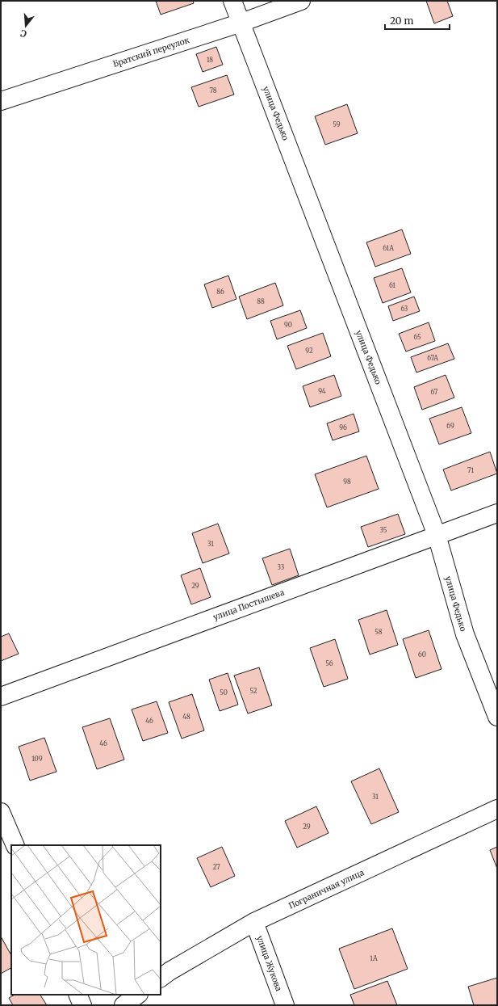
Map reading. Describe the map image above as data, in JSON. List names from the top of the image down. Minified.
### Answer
{"streets":{"street":["Братский переулок","улица Федько","улица Постышева","Пограничная улица","улица Жукова"]},"crossings":[["Братский переулок","улица Федько"],["улица Федько","улица Постышева"],["Пограничная улица","улица Жукова"]],"house_numbers":["18","78","59","61А","61","86","88","63","90","65","92","67А","94","67","69","96","71","98","35","31","33","29","58","60","56","52","50","48","46","46","109","31","29","27","1А"],"scale_bar":"20 m","north":"bottom"}
